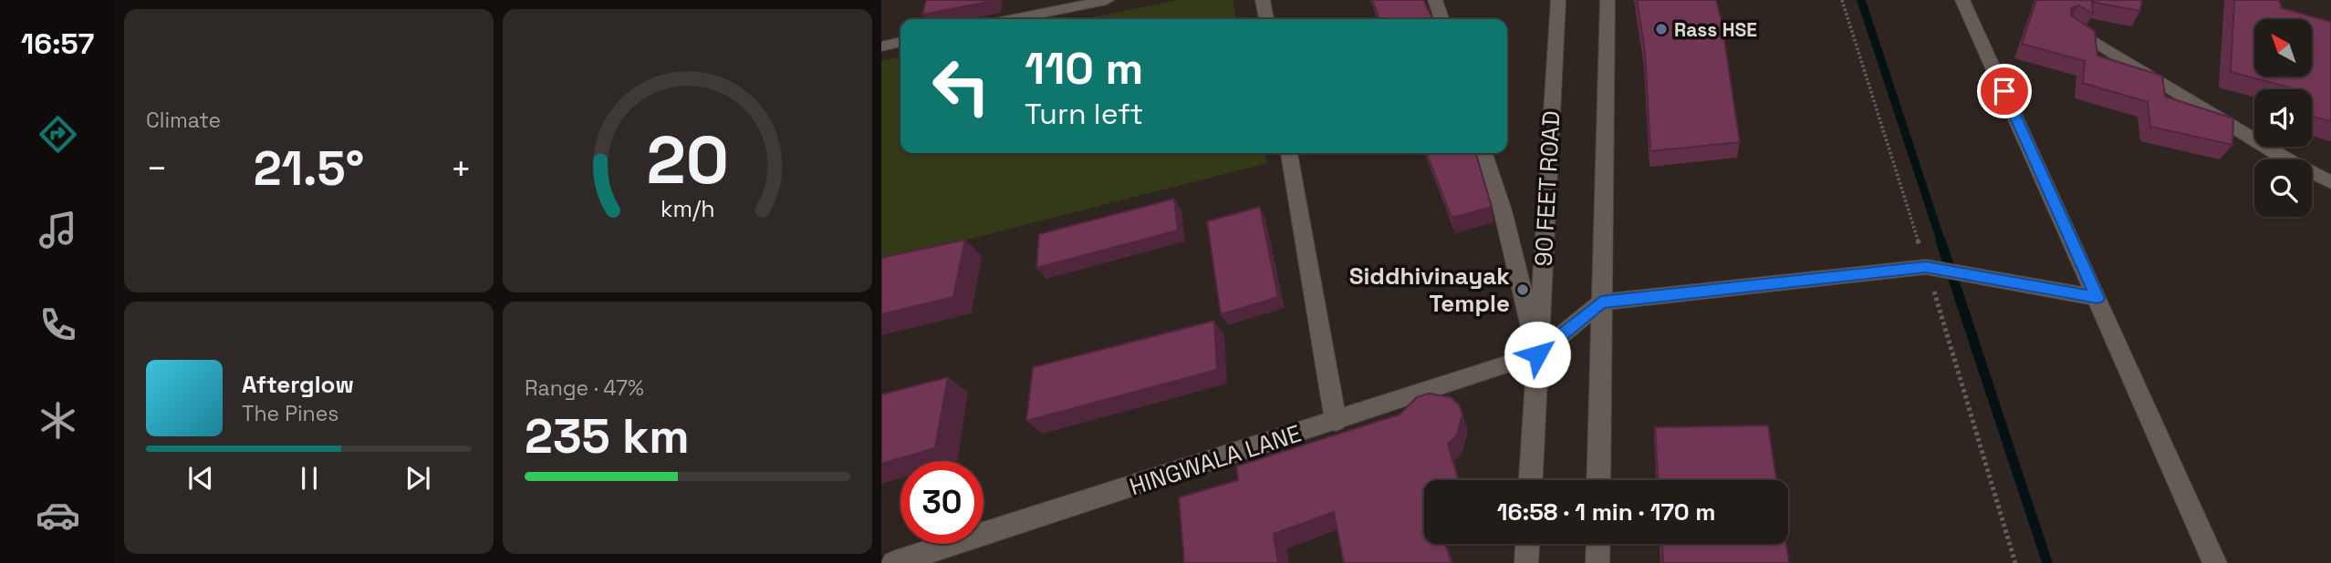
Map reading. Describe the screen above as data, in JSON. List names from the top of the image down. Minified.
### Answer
{"streets":{"street":["90 FEET ROAD","HINGWALA LANE"]},"crossings":[["90 FEET ROAD","HINGWALA LANE"]],"places":["Rass HSE","Siddhivinayak Temple"],"north":"top left","page":{"tabs":"16:57","tile":["Climate",["Range · 47%","235 km"]],"turn":["110 m","Turn left"],"heat":["−","21.5°","+"],"song":["Afterglow","The Pines"],"limit":"30","trip":"16:58 · 1 min · 170 m","gauge":["20","km/h"]}}
